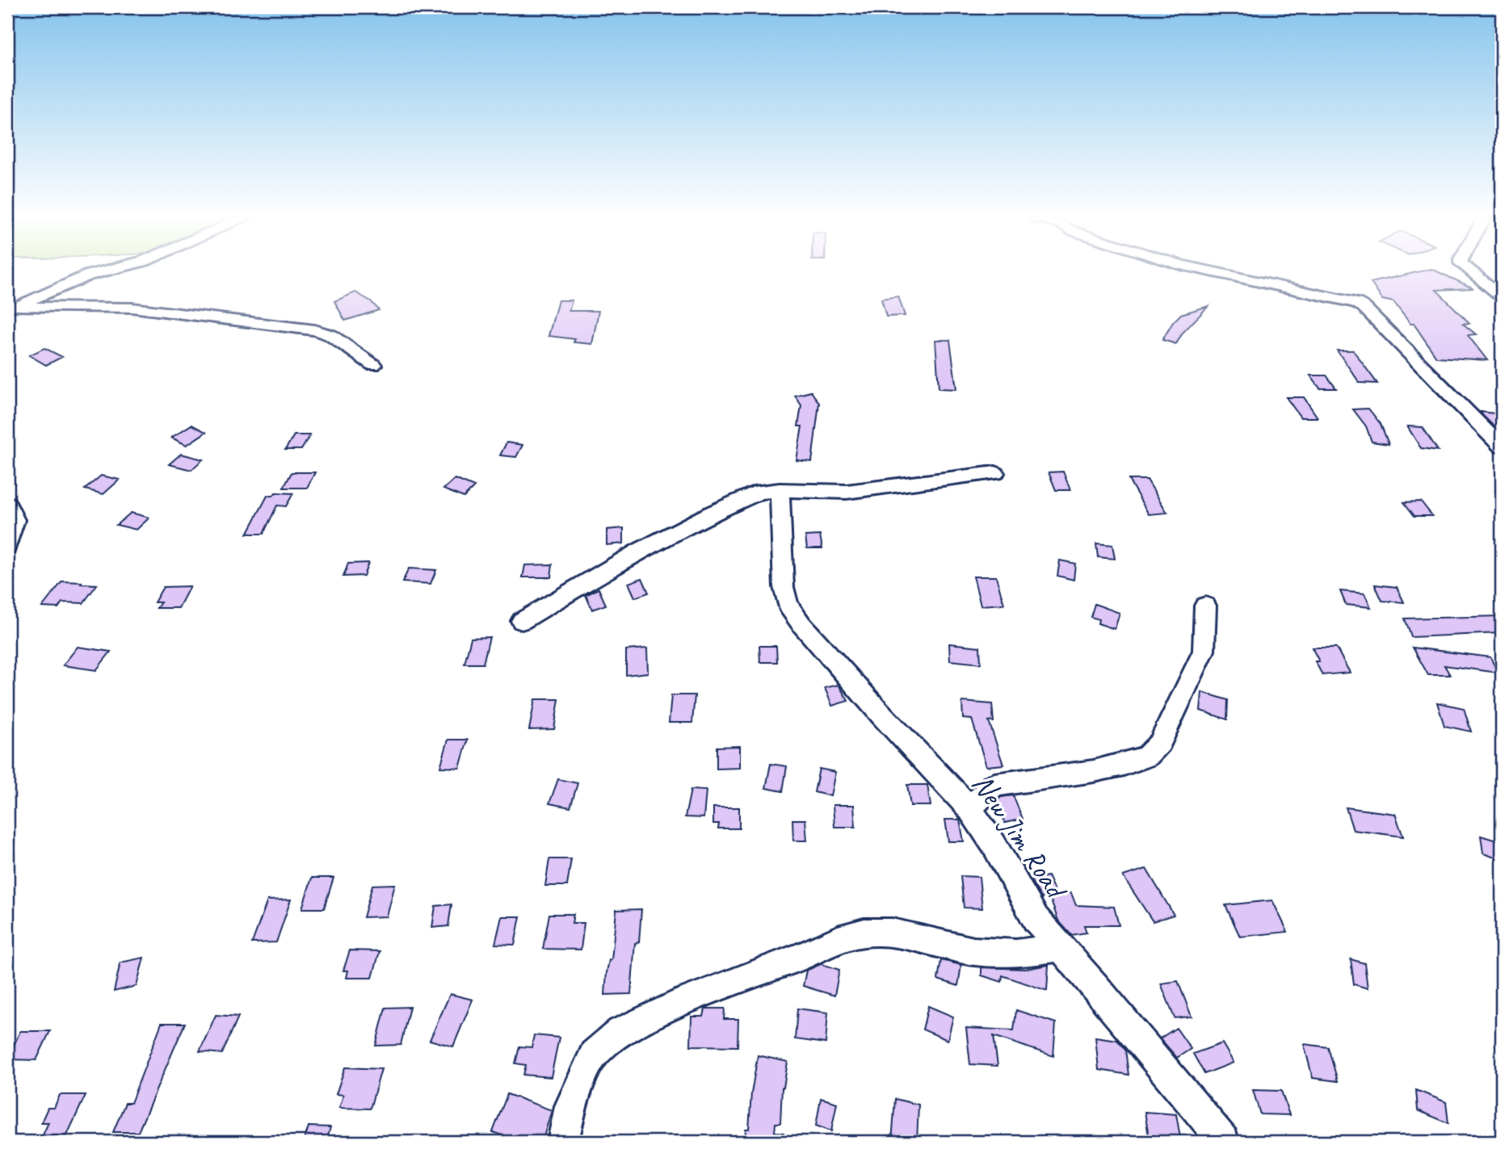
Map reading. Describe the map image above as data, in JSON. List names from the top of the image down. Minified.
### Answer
{"streets":{"street":["New Jim Road"]}}
